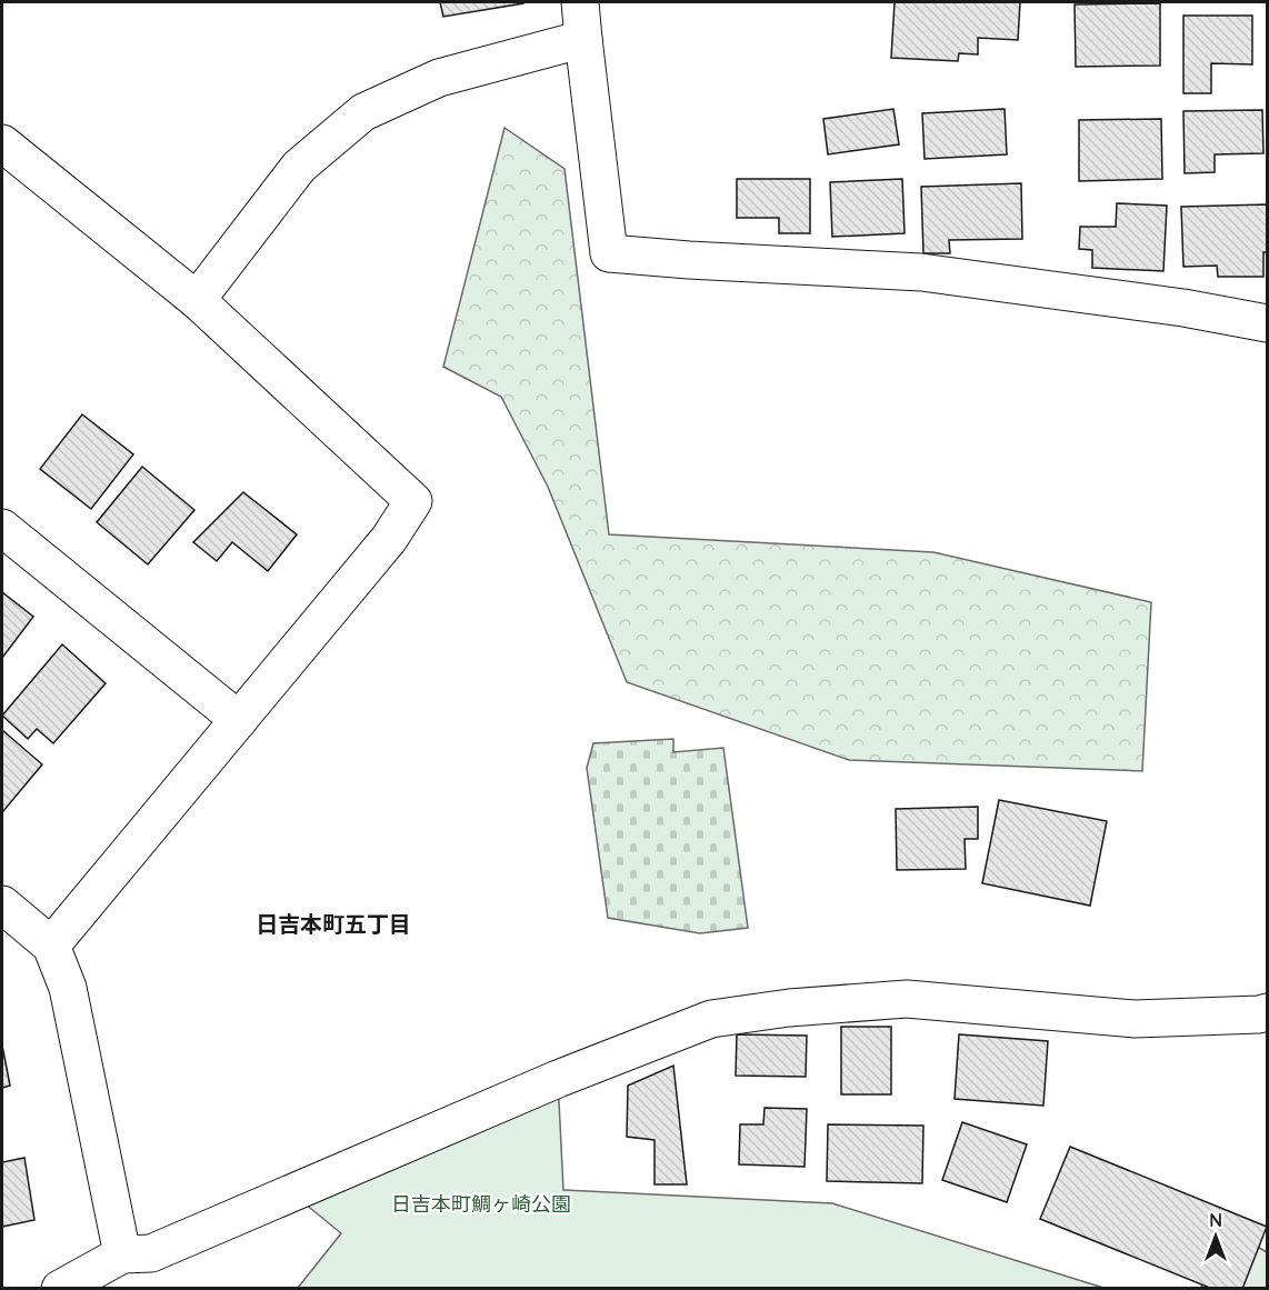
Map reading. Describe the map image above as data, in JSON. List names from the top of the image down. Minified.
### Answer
{"districts":["日吉本町五丁目"],"parks":["日吉本町鯛ヶ崎公園"],"north":"top"}
